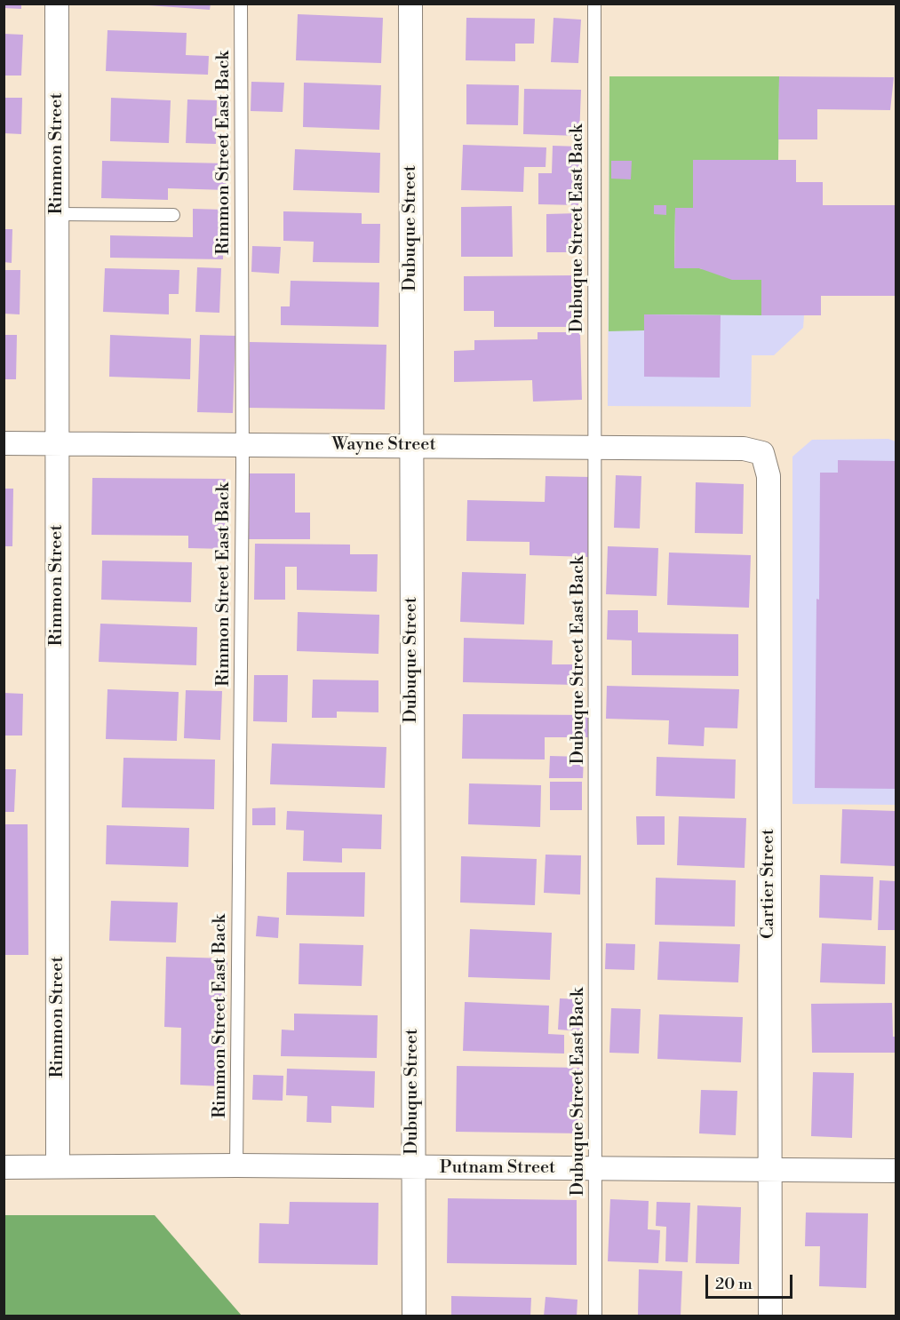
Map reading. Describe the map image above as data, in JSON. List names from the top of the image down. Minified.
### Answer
{"streets":{"street":["Rimmon Street","Dubuque Street","Wayne Street","Cartier Street","Putnam Street"],"lane":["Rimmon Street East Back","Dubuque Street East Back"]},"crossings":[["Rimmon Street East Back","Wayne Street"],["Rimmon Street East Back","Putnam Street"],["Rimmon Street","Wayne Street"],["Rimmon Street","Putnam Street"],["Dubuque Street","Wayne Street"],["Dubuque Street","Putnam Street"],["Dubuque Street East Back","Wayne Street"],["Dubuque Street East Back","Putnam Street"],["Wayne Street","Cartier Street"],["Cartier Street","Putnam Street"]],"scale_bar":"20 m"}
